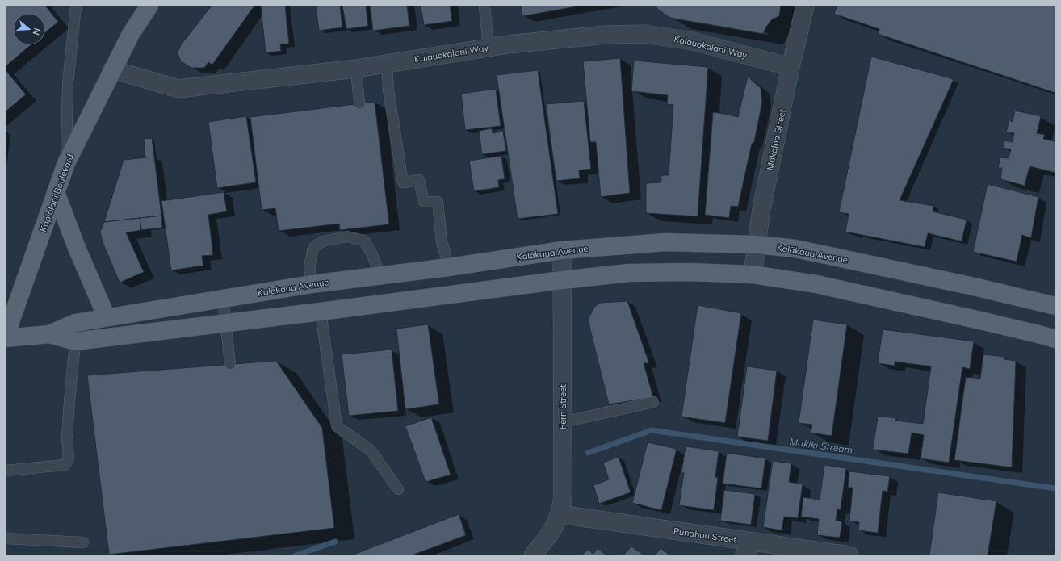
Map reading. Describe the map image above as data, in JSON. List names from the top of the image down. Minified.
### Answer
{"streets":{"main road":["Kapiolani Boulevard","Kalākaua Avenue"],"street":["Kalauokalani Way","Makaloa Street","Fern Street","Punahou Street"]},"crossings":[["Kalauokalani Way","Makaloa Street"],["Kalauokalani Way","Kapiolani Boulevard"],["Makaloa Street","Kalākaua Avenue"],["Kapiolani Boulevard","Kalākaua Avenue"],["Kalākaua Avenue","Fern Street"],["Fern Street","Punahou Street"]],"water":["Makiki Stream"],"north":"right"}
